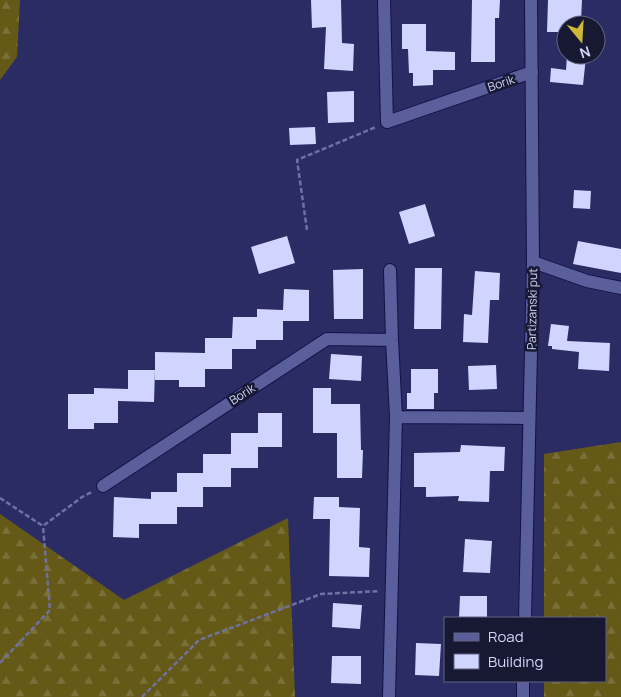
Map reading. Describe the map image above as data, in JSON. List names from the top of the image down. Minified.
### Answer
{"streets":{"street":["Borik","Partizanski put"]},"crossings":[["Borik","Partizanski put"]],"legend":["Road","Building"],"north":"bottom"}
